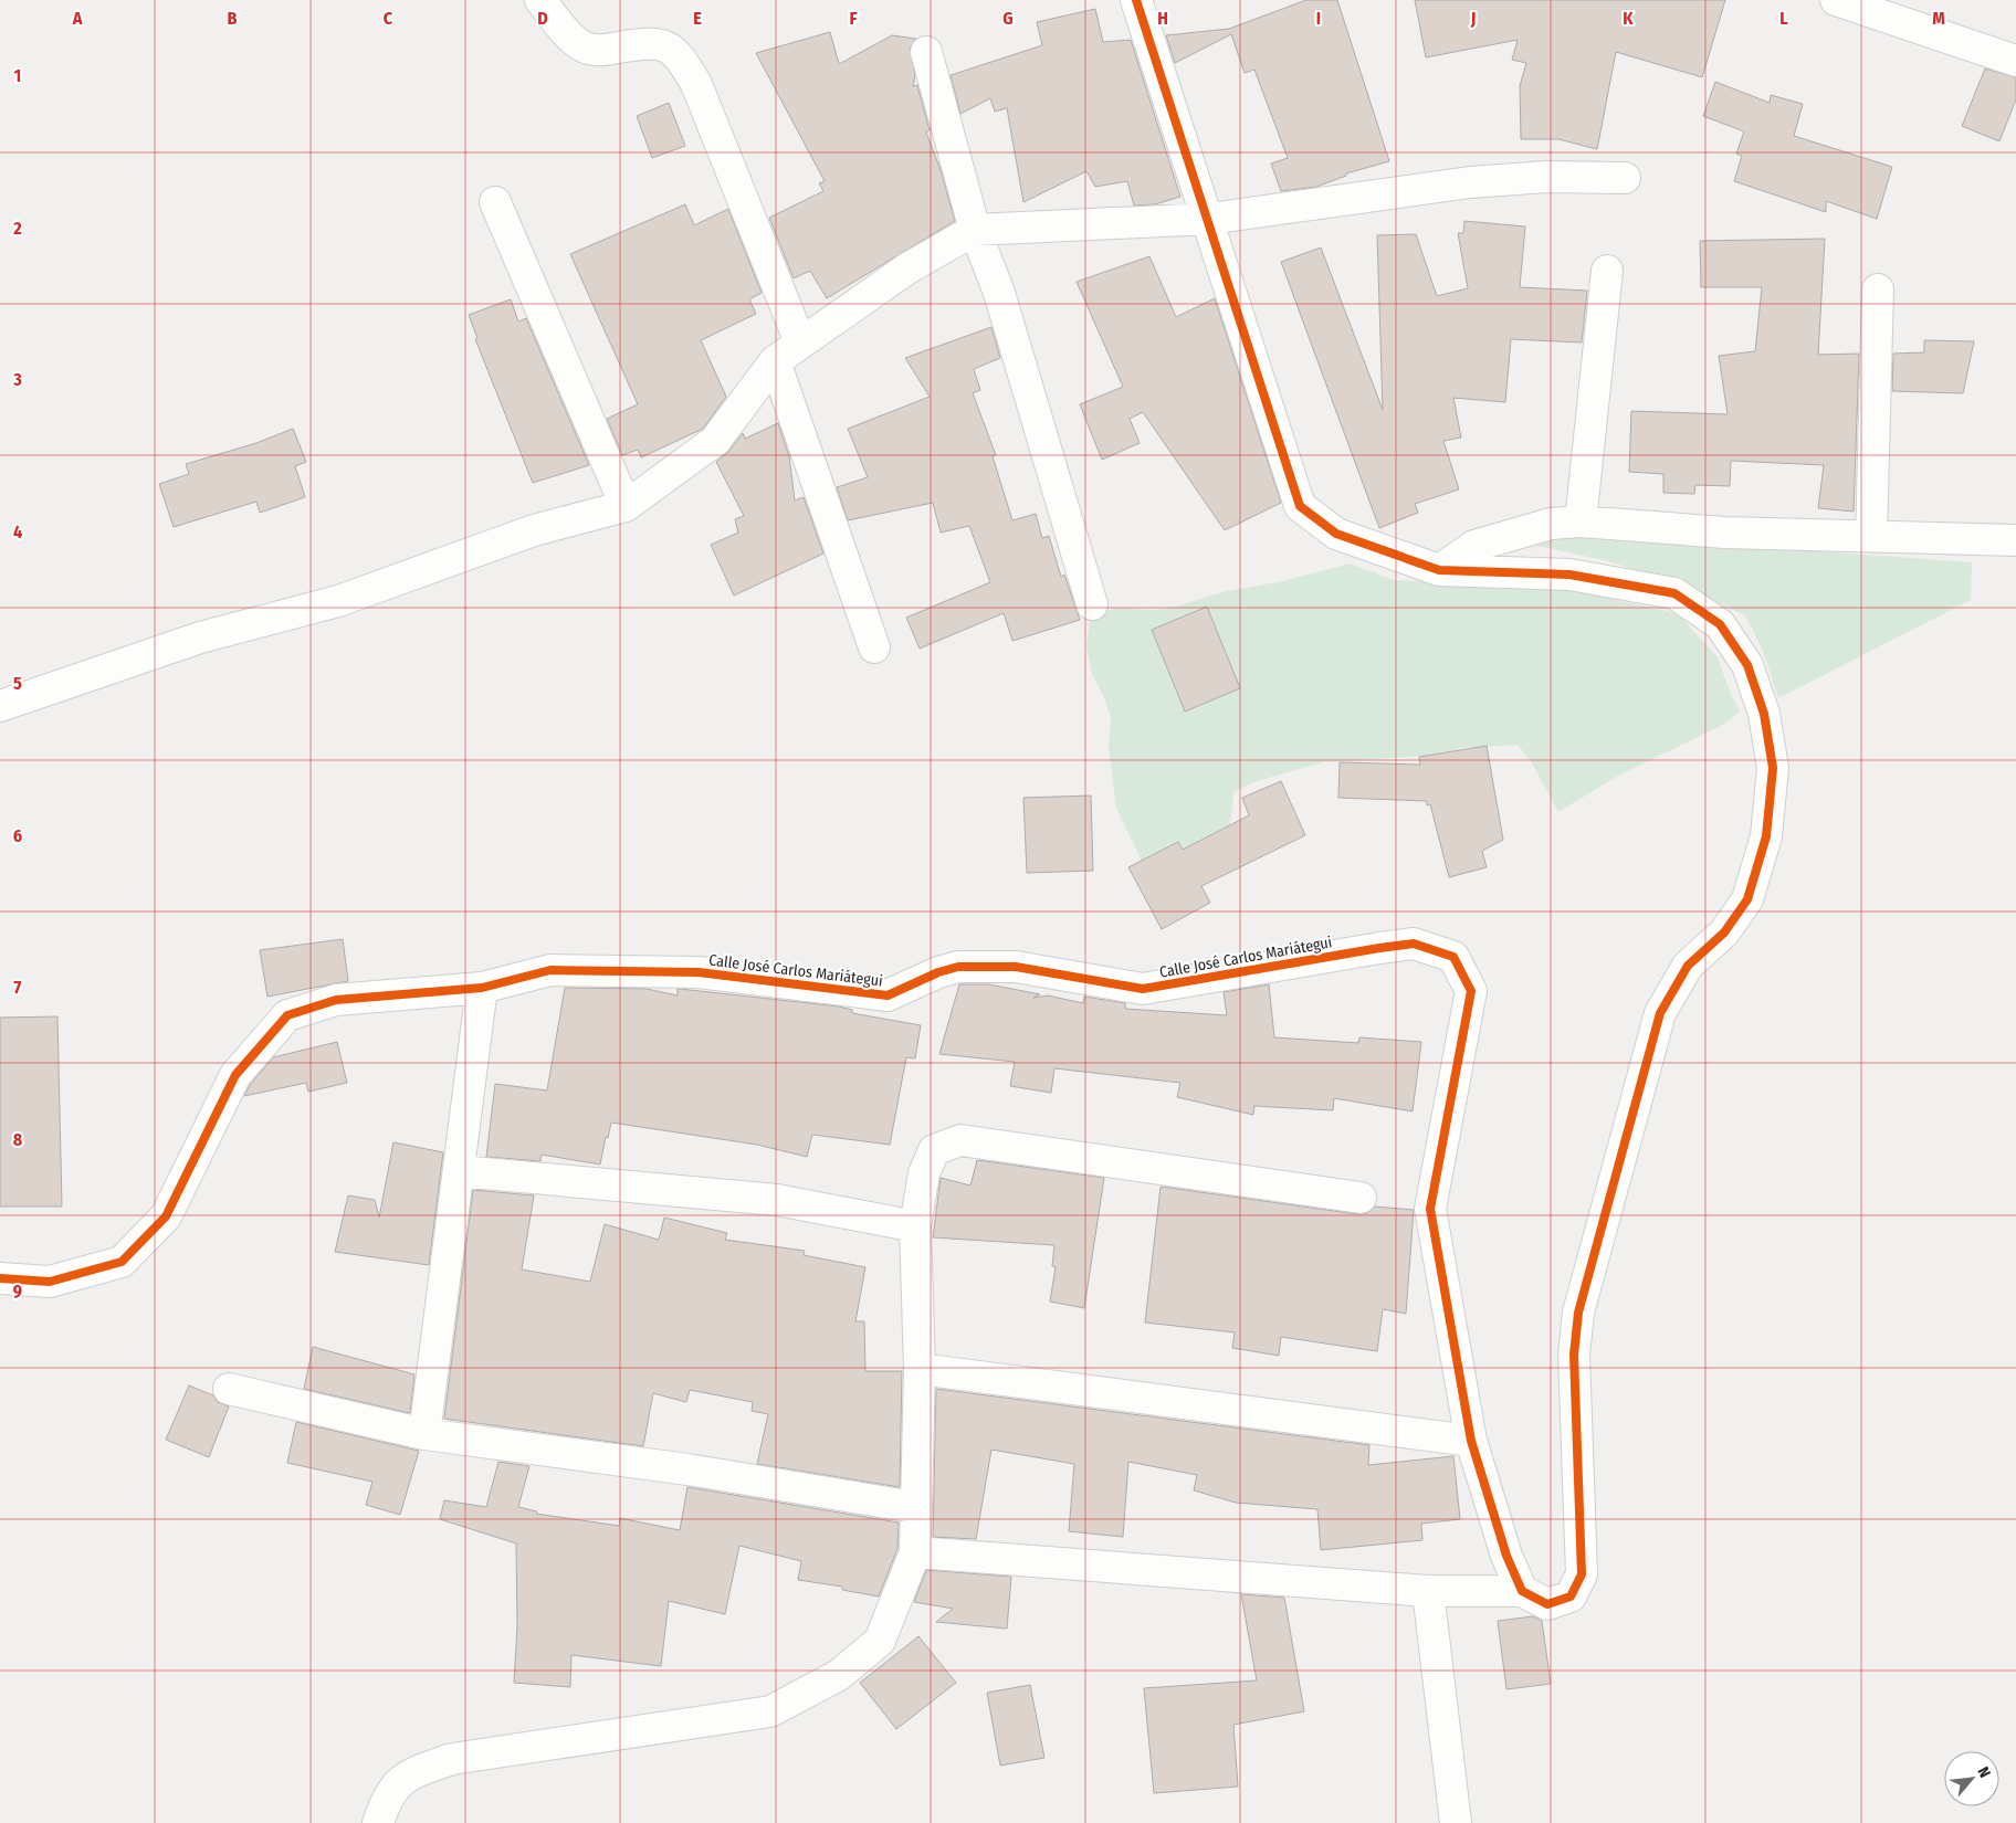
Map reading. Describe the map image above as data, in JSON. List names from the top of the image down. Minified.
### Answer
{"streets":{"street":["Calle José Carlos Mariátegui"]},"north":"top right","grid":{"columns":["A","B","C","D","E","F","G","H","I","J","K","L","M"],"rows":["1","2","3","4","5","6","7","8","9"]}}
